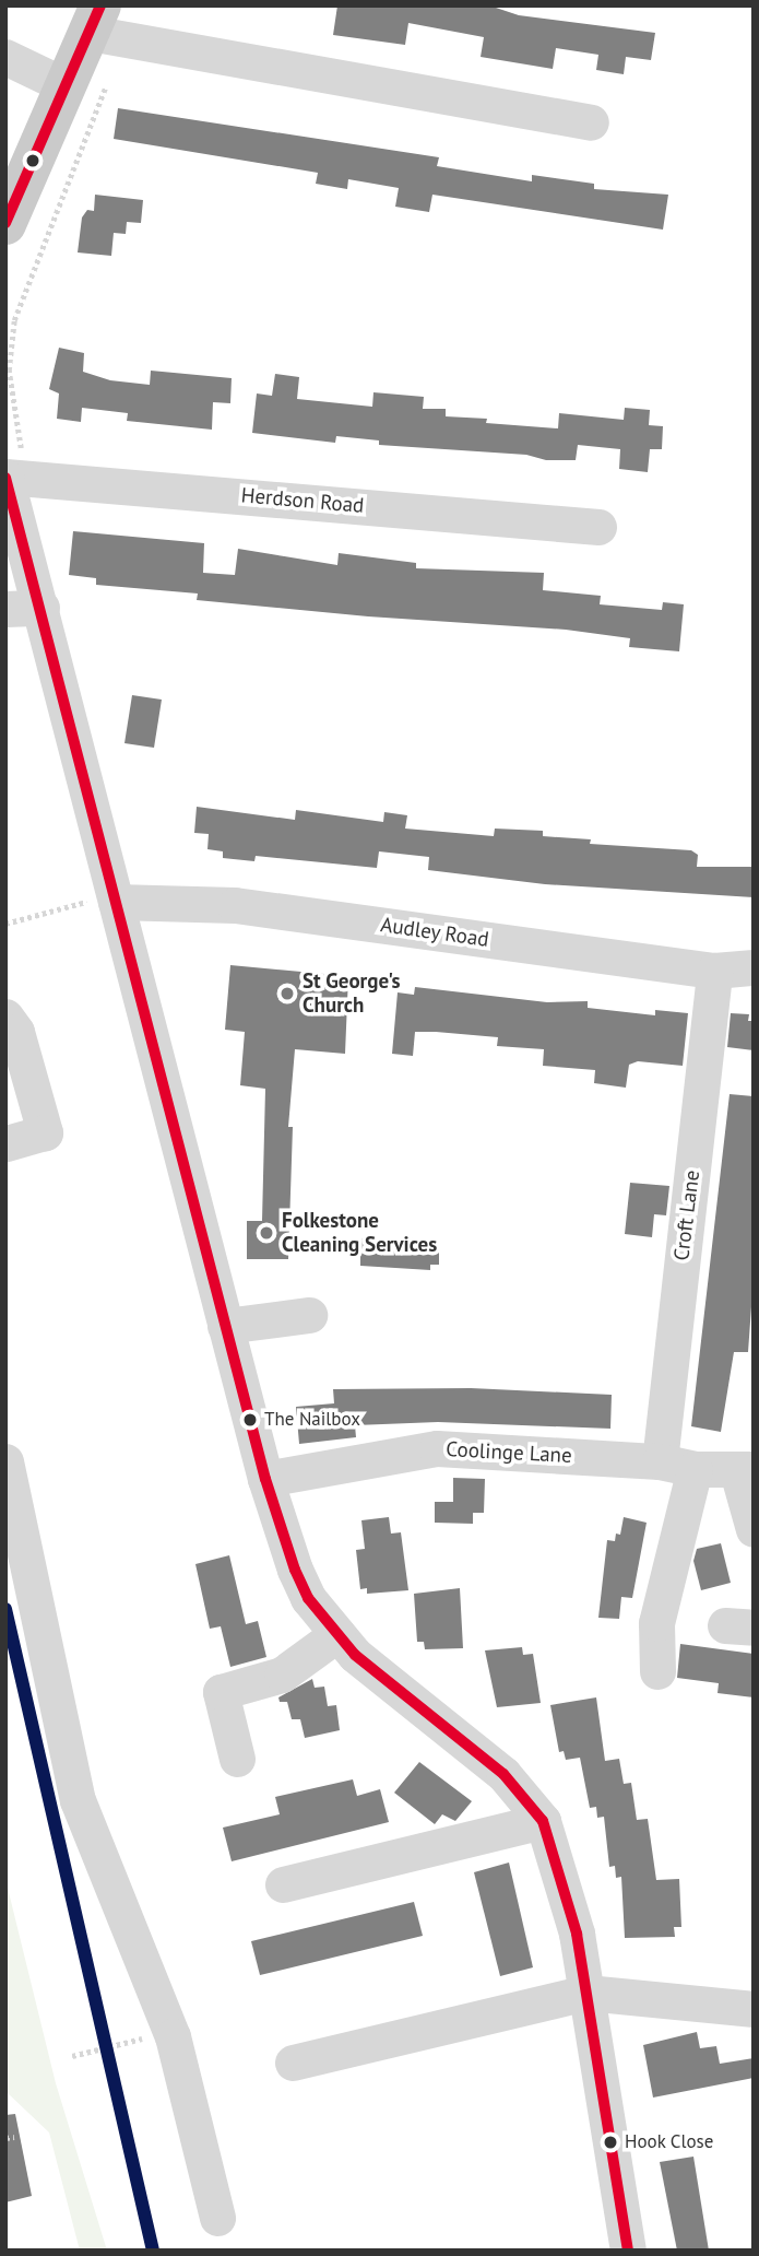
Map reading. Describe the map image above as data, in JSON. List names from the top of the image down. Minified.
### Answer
{"streets":{"street":["Herdson Road","Audley Road","Croft Lane","Coolinge Lane"]},"crossings":[["Audley Road","Croft Lane"],["Croft Lane","Coolinge Lane"]],"places":["St George's Church","Folkestone Cleaning Services","The Nailbox","Hook Close"]}
